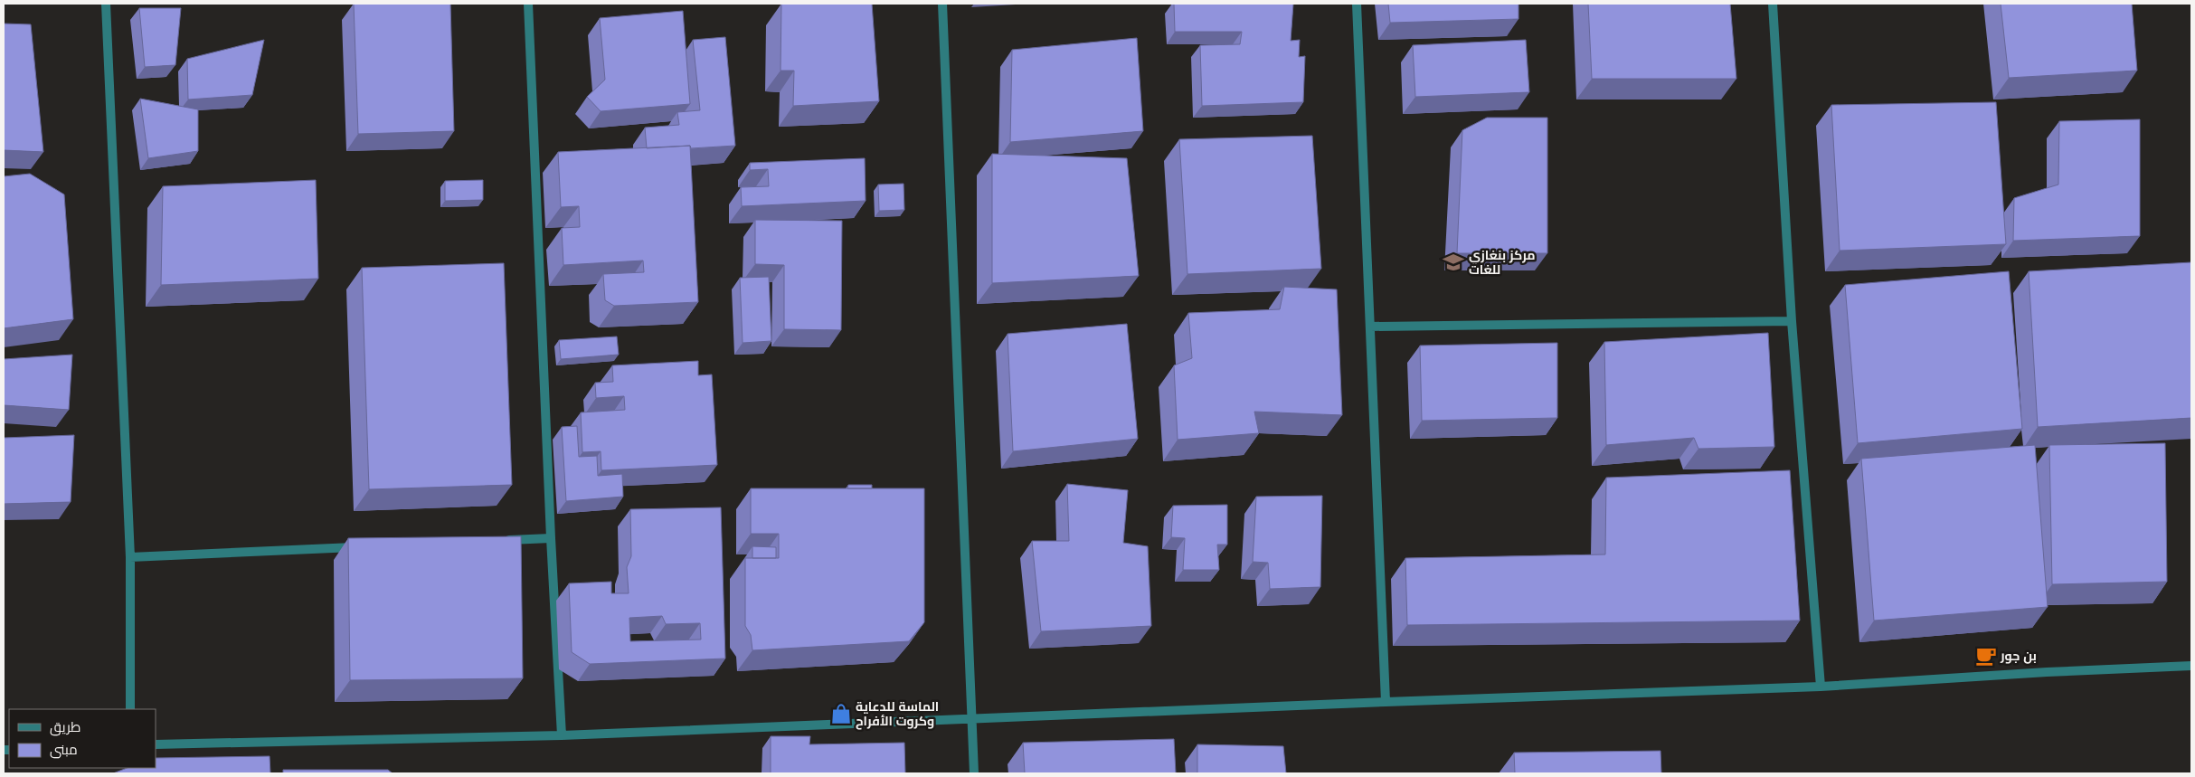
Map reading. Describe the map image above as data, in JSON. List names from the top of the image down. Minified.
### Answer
{"places":{"school or university":["مركز بنغازي للغات"],"cafe":["بن جور"],"shop":["الماسة للدعاية وكروت الأفراح"]},"legend":["طريق","مبنى"]}
